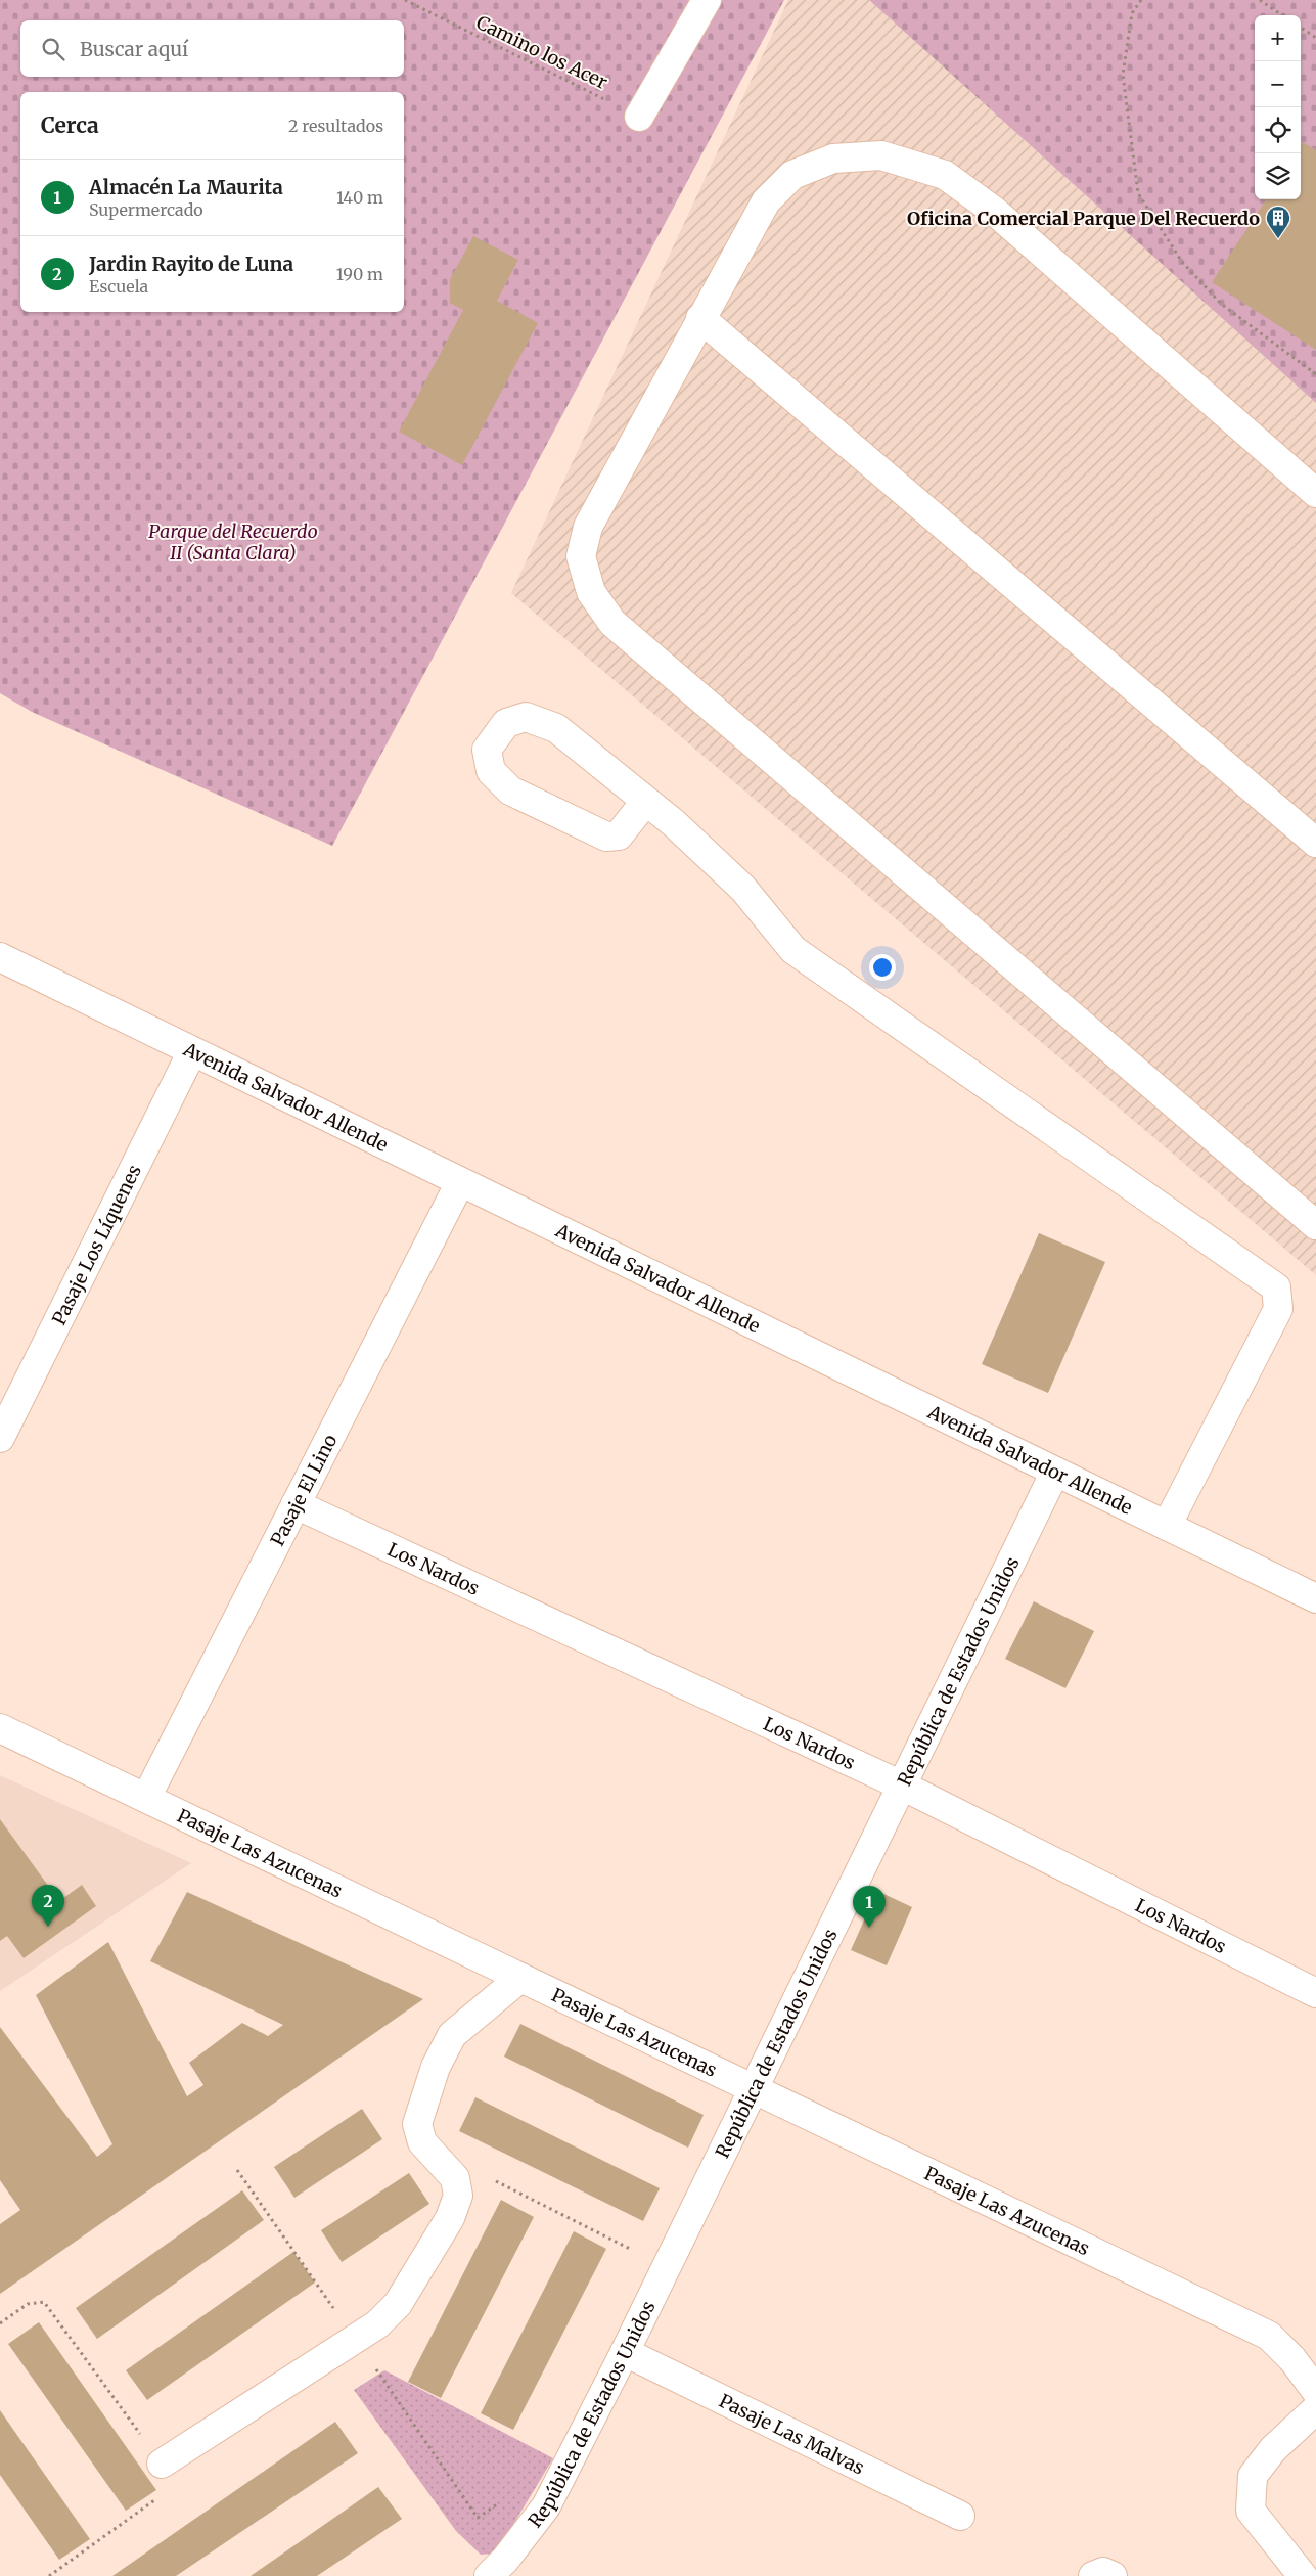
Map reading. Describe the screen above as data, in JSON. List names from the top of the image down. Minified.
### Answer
{"streets":{"street":["Avenida Salvador Allende","Pasaje Los Líquenes","Pasaje El Lino","Los Nardos","República de Estados Unidos","Pasaje Las Azucenas","Pasaje Las Malvas"],"path":["Camino los Acer"]},"crossings":[["Avenida Salvador Allende","Pasaje Los Líquenes"],["Avenida Salvador Allende","Pasaje El Lino"],["Avenida Salvador Allende","República de Estados Unidos"],["Pasaje El Lino","Los Nardos"],["Pasaje El Lino","Pasaje Las Azucenas"],["Los Nardos","República de Estados Unidos"],["República de Estados Unidos","Pasaje Las Azucenas"],["República de Estados Unidos","Pasaje Las Malvas"]],"parks":["Parque del Recuerdo II (Santa Clara)"],"places":{"building":["Oficina Comercial Parque Del Recuerdo"]},"page":{"map_buttons":["+","−"],"search":"Buscar aquí","heading":["Cerca","2 resultados"],"list":[{"mark":"1","name":"Almacén La Maurita","note":"Supermercado","value":"140 m"},{"mark":"2","name":"Jardin Rayito de Luna","note":"Escuela","value":"190 m"}],"pins":["2","1"]}}
